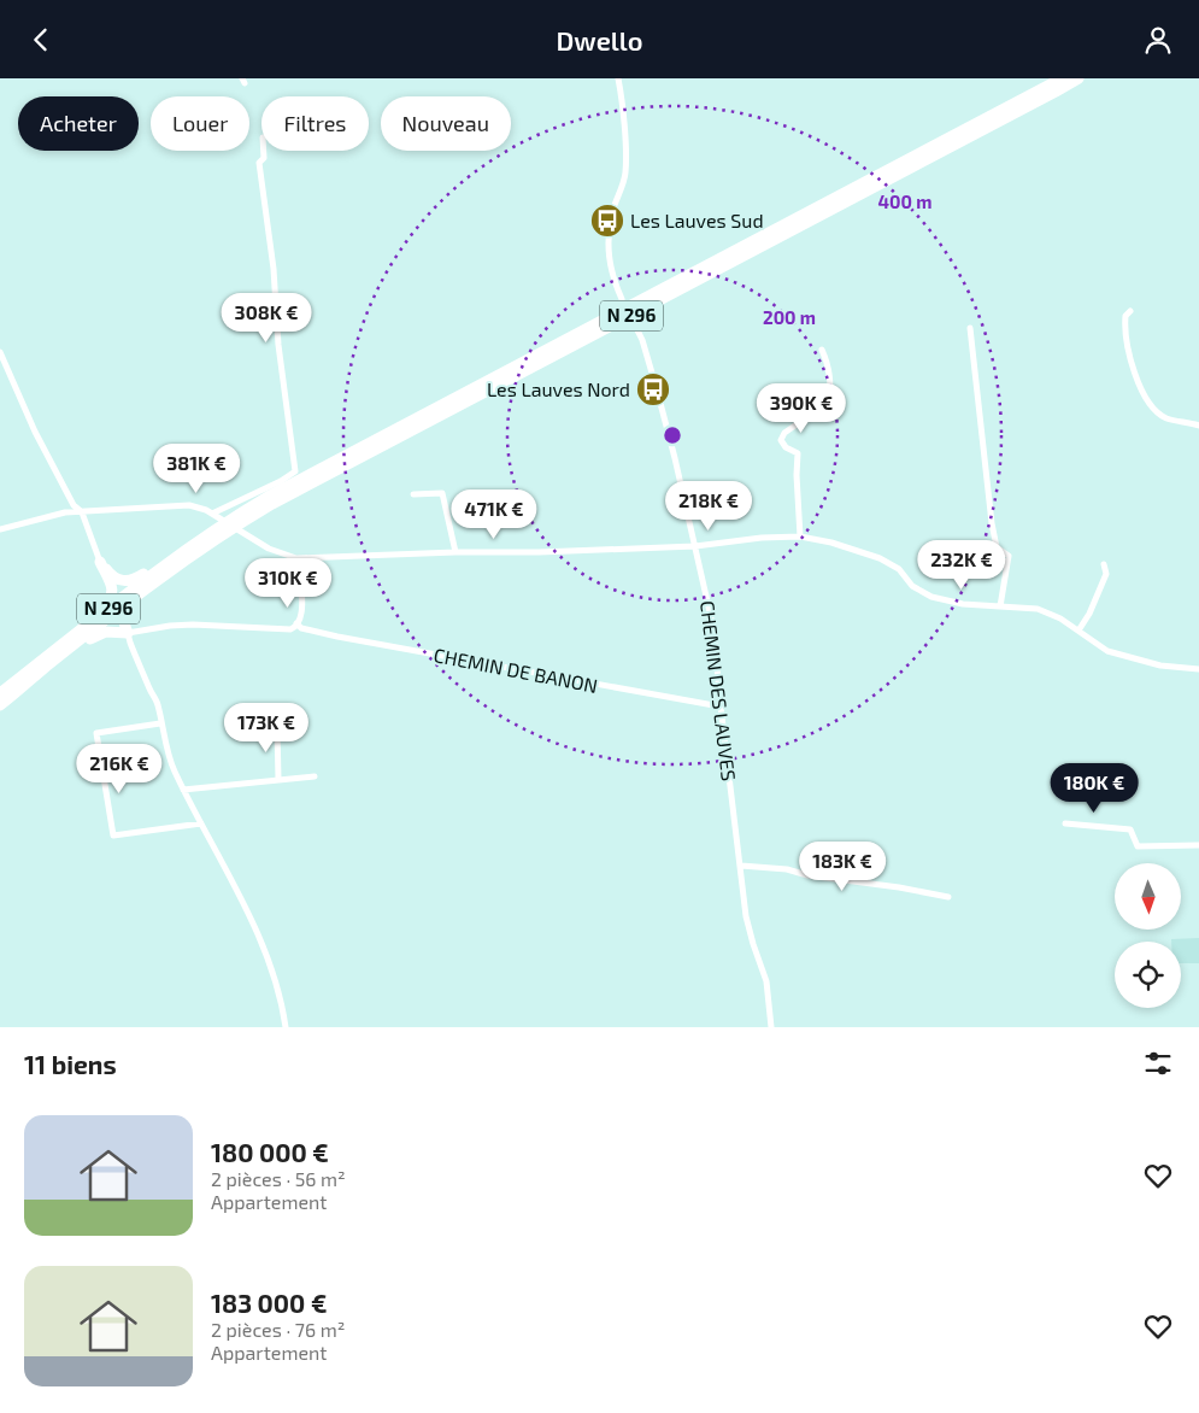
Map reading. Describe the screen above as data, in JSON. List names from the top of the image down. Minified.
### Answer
{"streets":{"highway":["N 296"],"street":["CHEMIN DE BANON","CHEMIN DES LAUVES"]},"crossings":[["CHEMIN DE BANON","CHEMIN DES LAUVES"]],"places":{"bus stop":["Les Lauves Sud","Les Lauves Nord"]},"north":"bottom","page":{"header":"Dwello","chip":["Acheter","Louer","Filtres","Nouveau"],"price":["308K €","390K €","381K €","218K €","471K €","232K €","310K €","173K €","216K €","180K €","183K €"],"heading":"11 biens","list":[{"name":"180 000 €","note":"2 pièces · 56 m² · Appartement"},{"name":"183 000 €","note":"2 pièces · 76 m² · Appartement"}]},"rings":["400 m","200 m"]}
